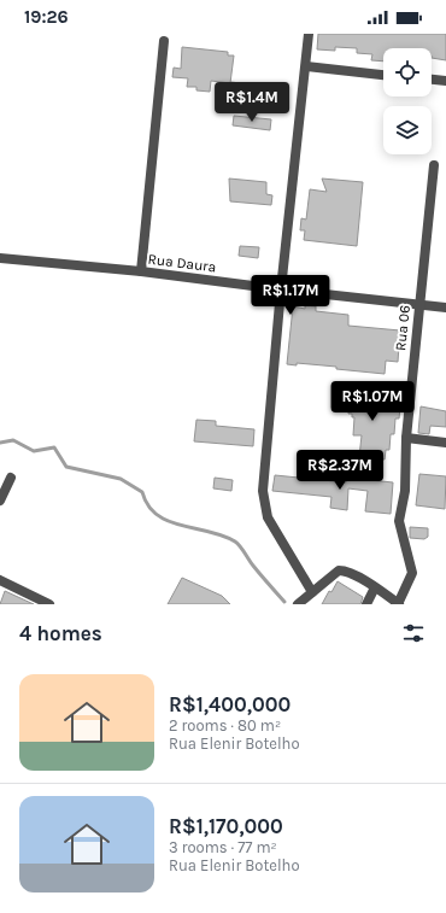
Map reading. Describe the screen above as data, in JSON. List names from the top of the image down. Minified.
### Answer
{"streets":{"street":["Rua Daura","Rua 06"]},"crossings":[["Rua Daura","Rua 06"]],"page":{"status":"19:26","price":["R$1.4M","R$1.17M","R$1.07M","R$2.37M"],"heading":"4 homes","list":[{"name":"R$1,400,000","note":"2 rooms · 80 m² · Rua Elenir Botelho"},{"name":"R$1,170,000","note":"3 rooms · 77 m² · Rua Elenir Botelho"}]}}
